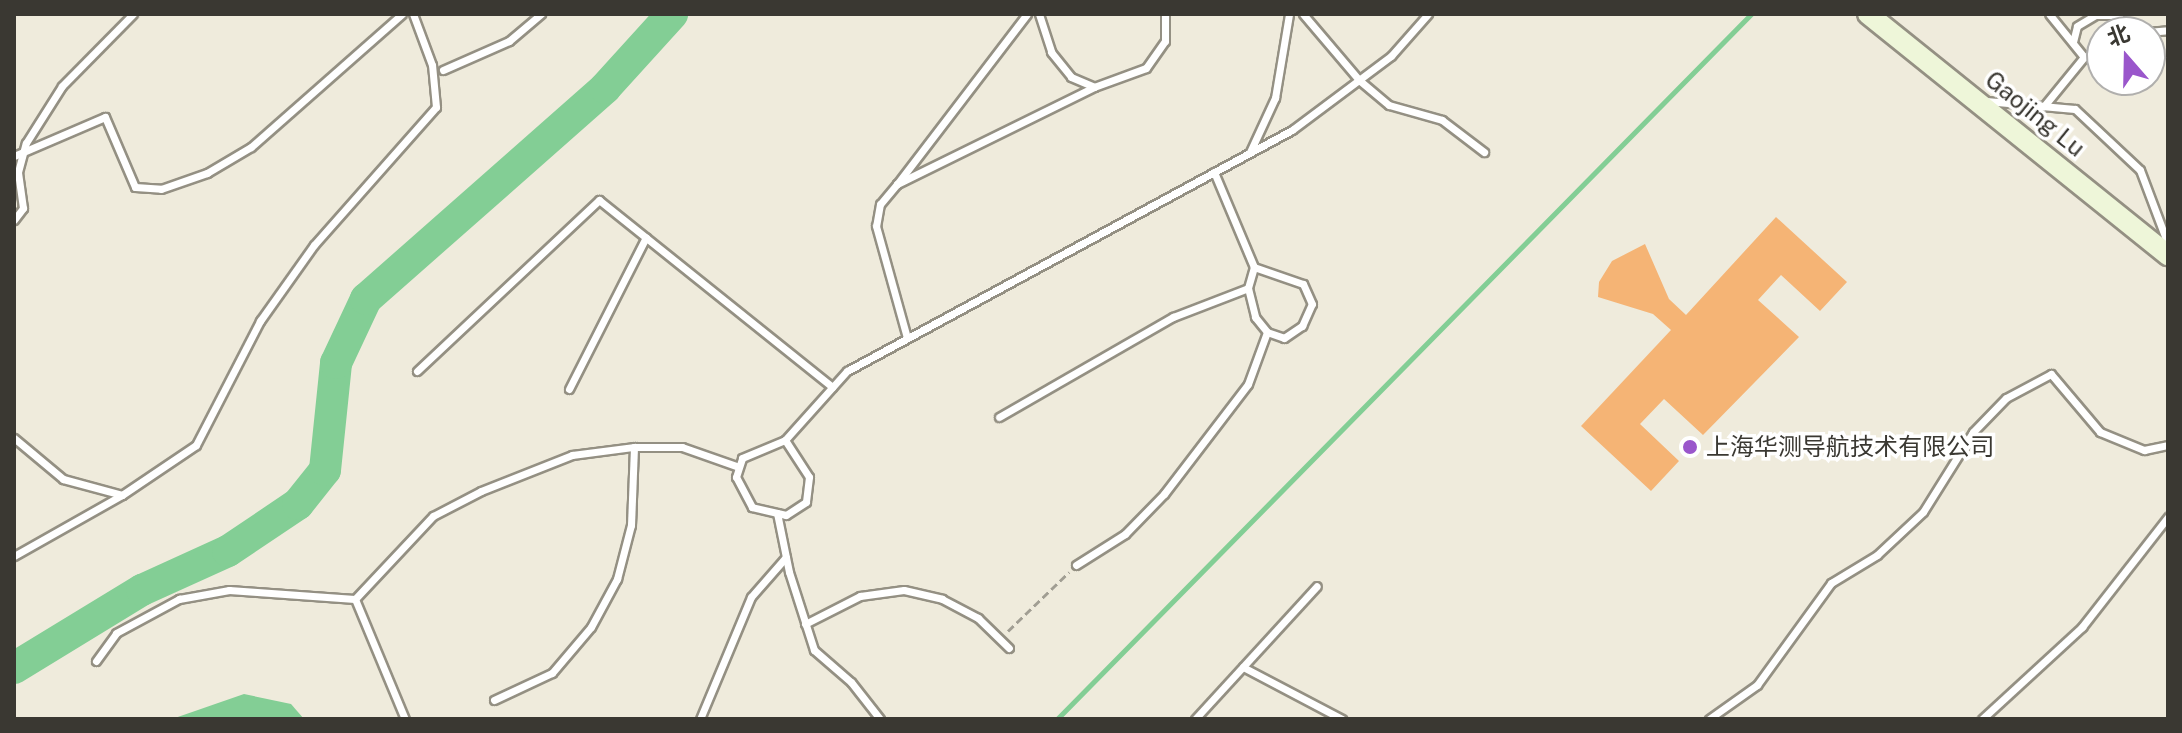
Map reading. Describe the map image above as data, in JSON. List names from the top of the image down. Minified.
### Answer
{"streets":{"main road":["Gaojing Lu"]},"places":["上海华测导航技术有限公司"],"north":"top"}
